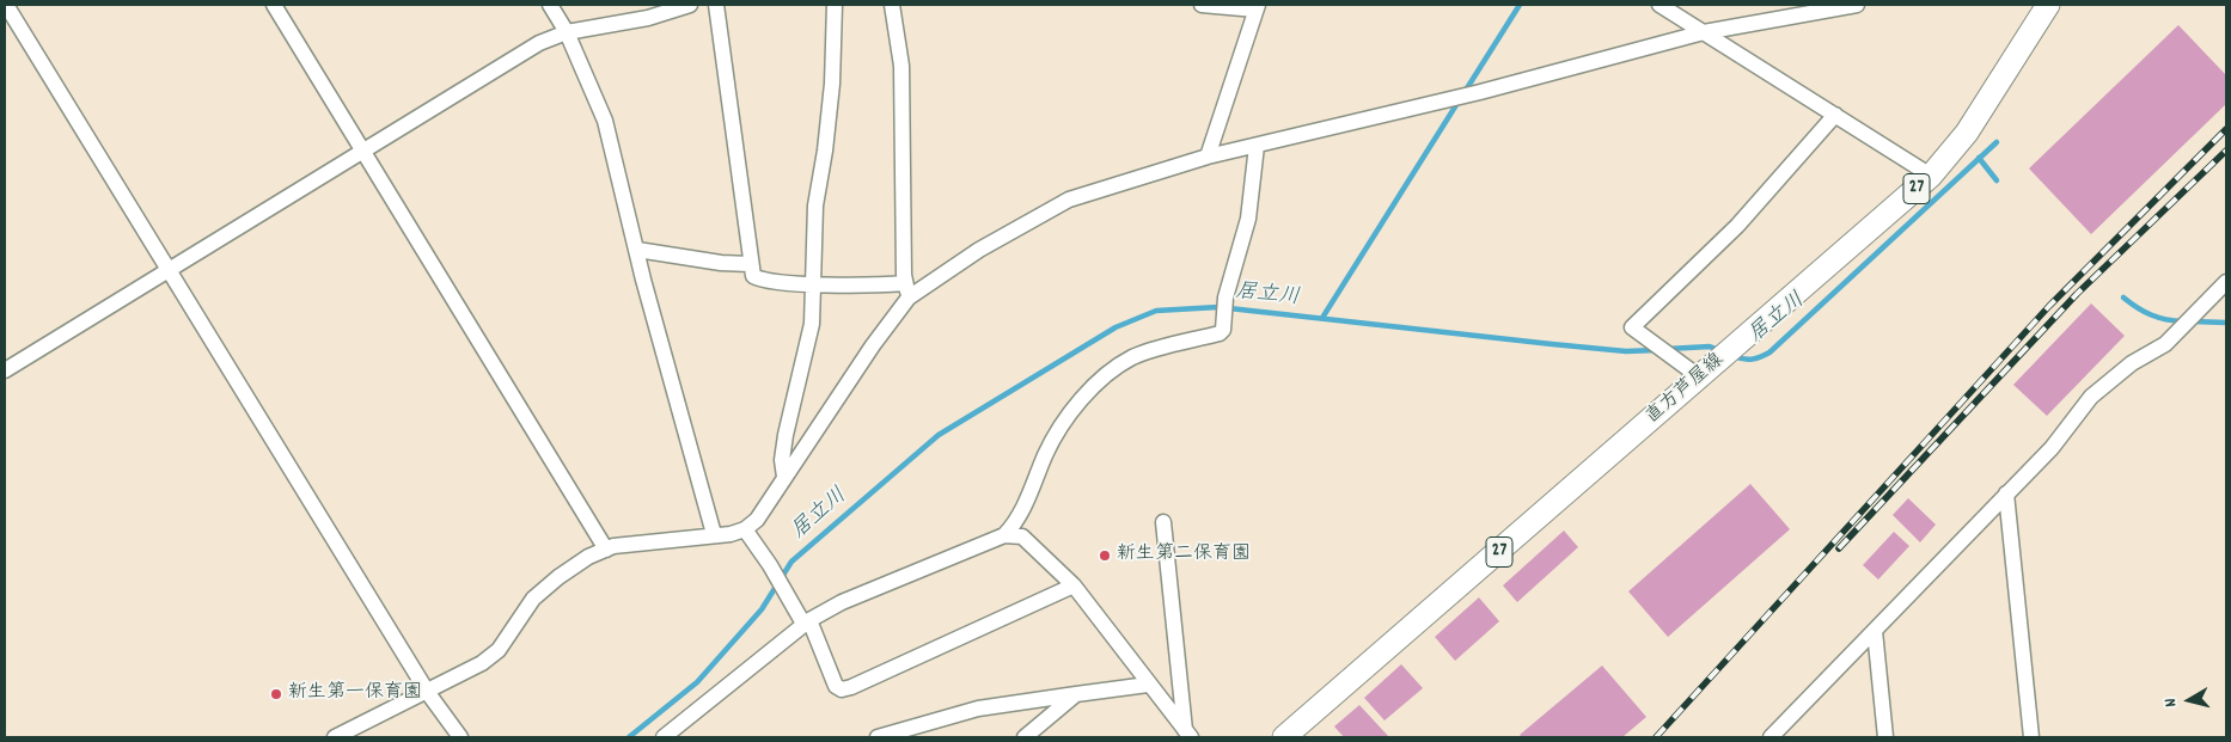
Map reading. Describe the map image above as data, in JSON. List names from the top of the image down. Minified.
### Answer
{"streets":{"main road":["27","直方芦屋線"]},"water":["居立川"],"places":["新生第二保育園","新生第一保育園"],"north":"left"}
